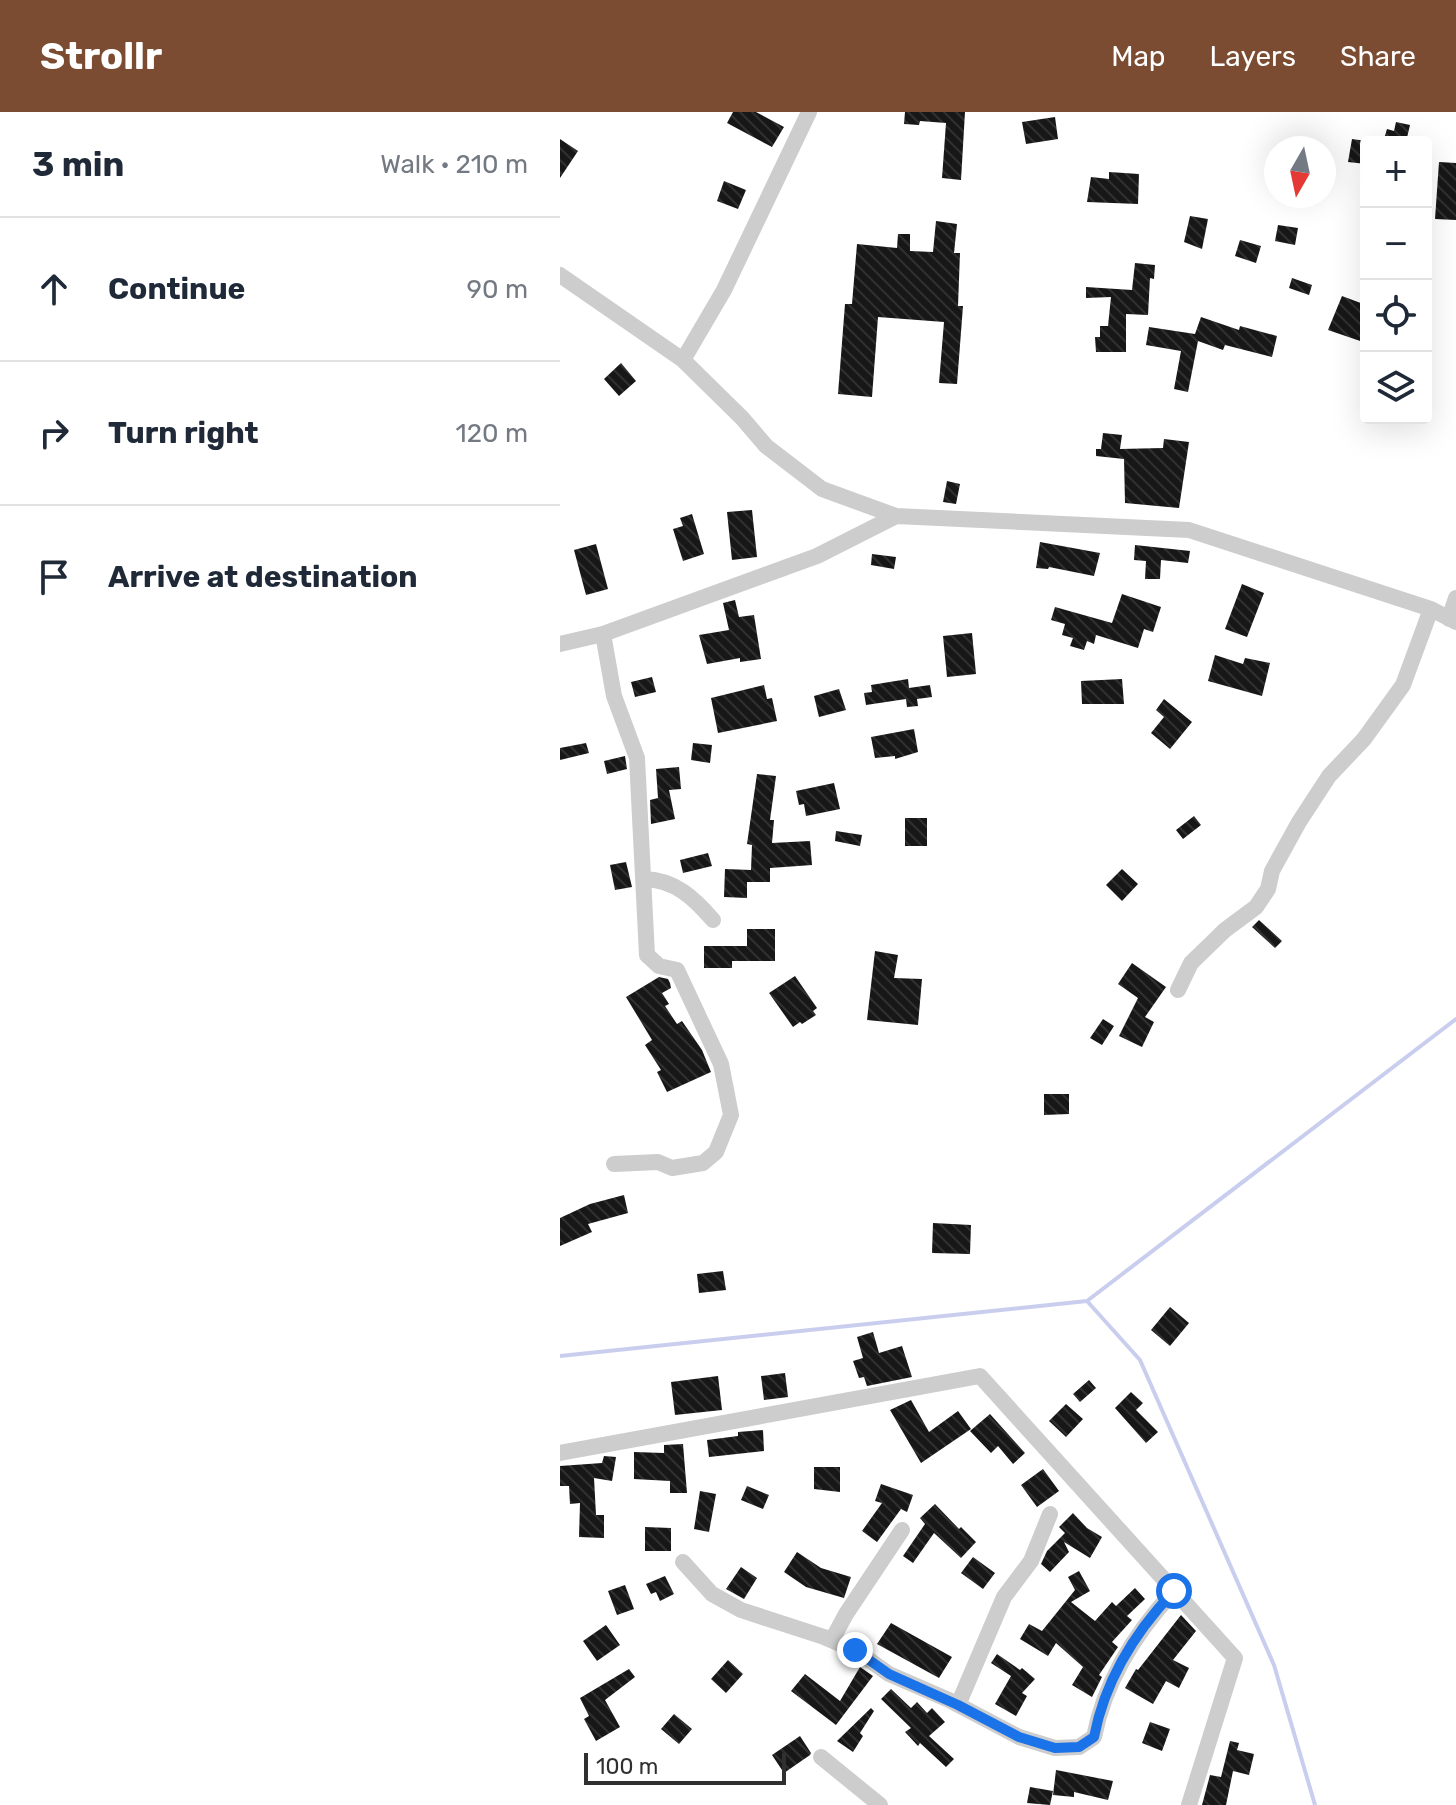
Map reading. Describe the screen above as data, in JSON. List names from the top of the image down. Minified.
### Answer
{"scale_bar":"100 m","north":"bottom","page":{"header":"Strollr","nav":["Map","Layers","Share"],"heading":["3 min","Walk · 210 m"],"map_buttons":["+","−"],"list":[["Continue","90 m"],["Turn right","120 m"],"Arrive at destination"],"scale":"100 m"}}
